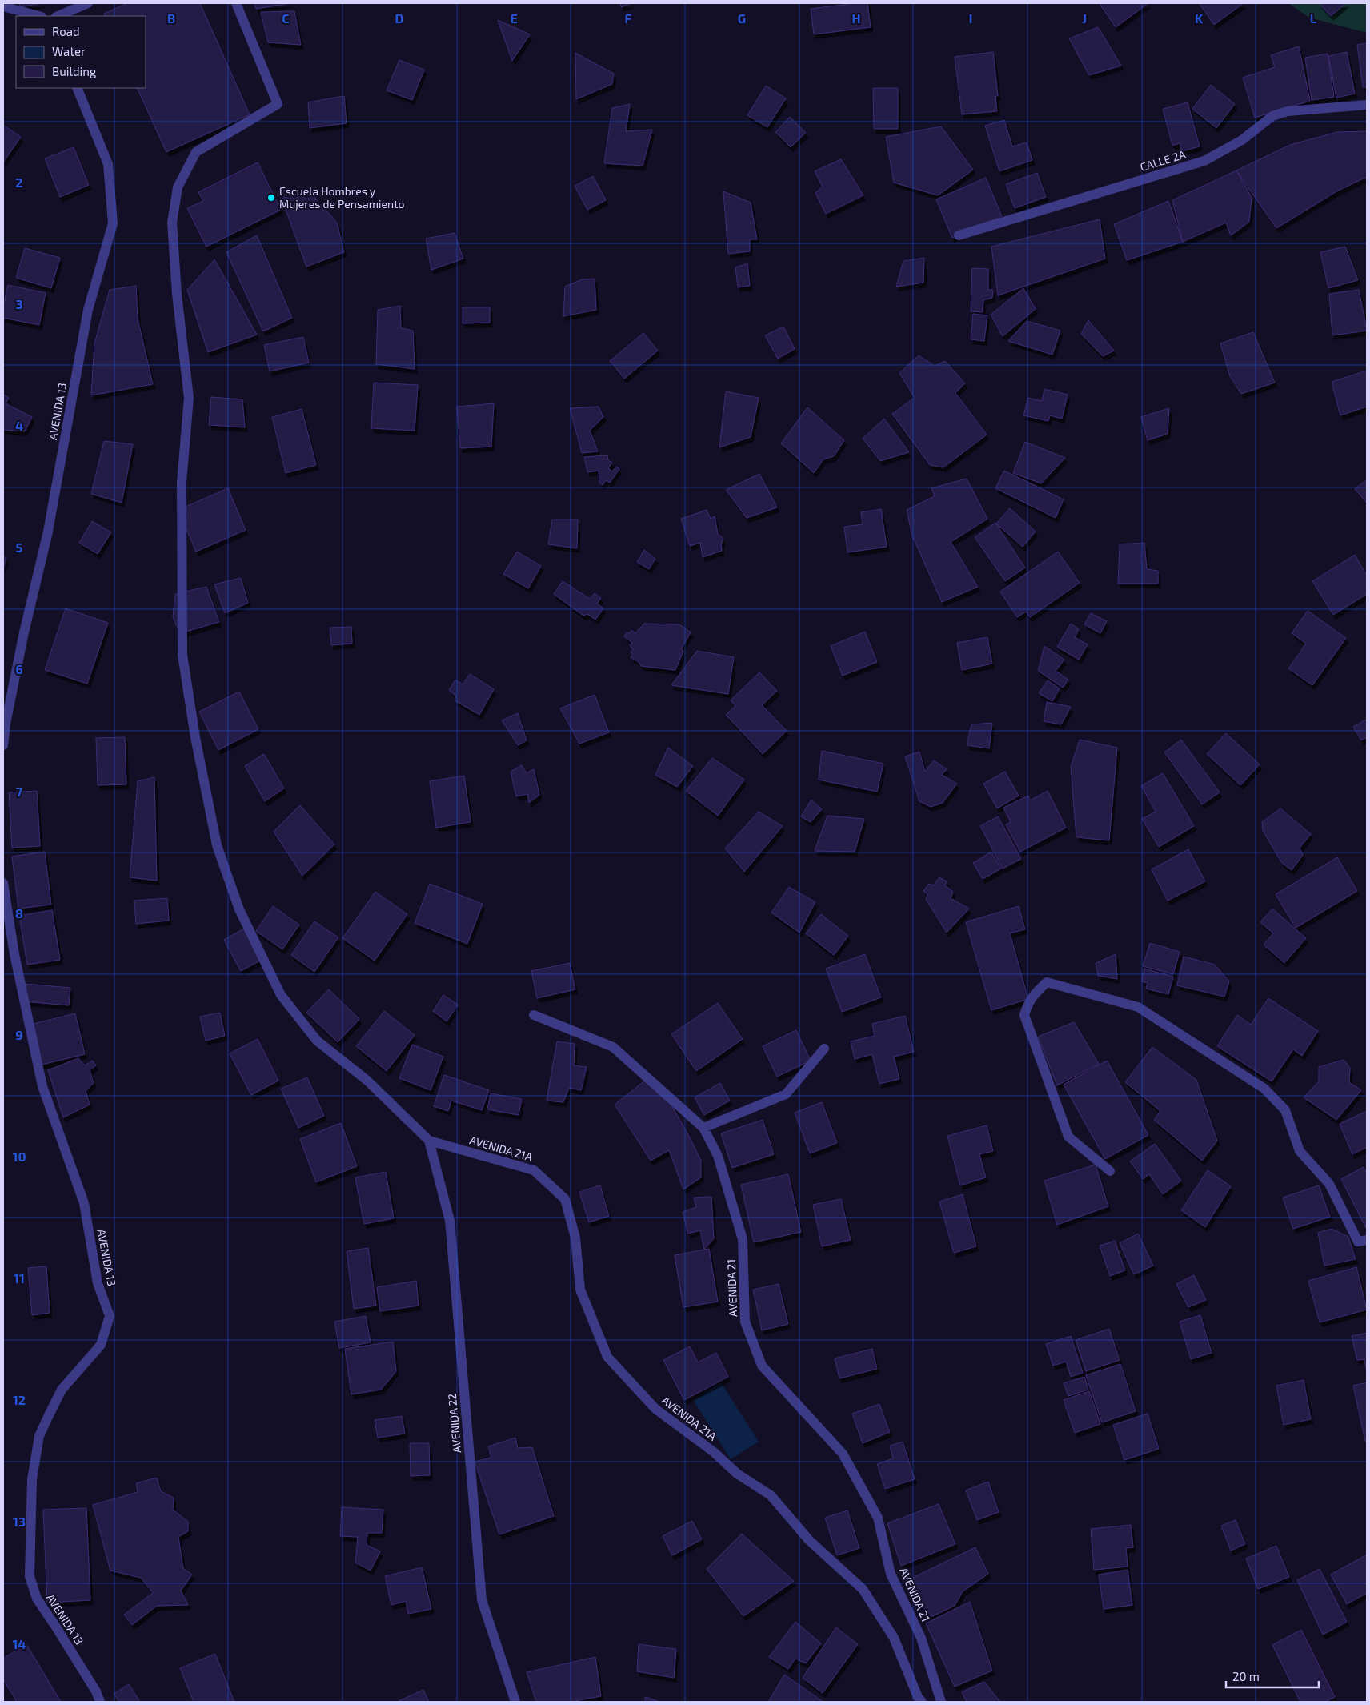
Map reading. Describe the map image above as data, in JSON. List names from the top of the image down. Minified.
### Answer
{"streets":{"street":["CALLE 2A","AVENIDA 13","AVENIDA 21A","AVENIDA 21","AVENIDA 22"]},"crossings":[["AVENIDA 21A","AVENIDA 22"]],"places":["Escuela Hombres y Mujeres de Pensamiento"],"legend":["Road","Water","Building"],"scale_bar":"20 m","grid":{"columns":["B","C","D","E","F","G","H","I","J","K","L"],"rows":["2","3","4","5","6","7","8","9","10","11","12","13","14"]}}
